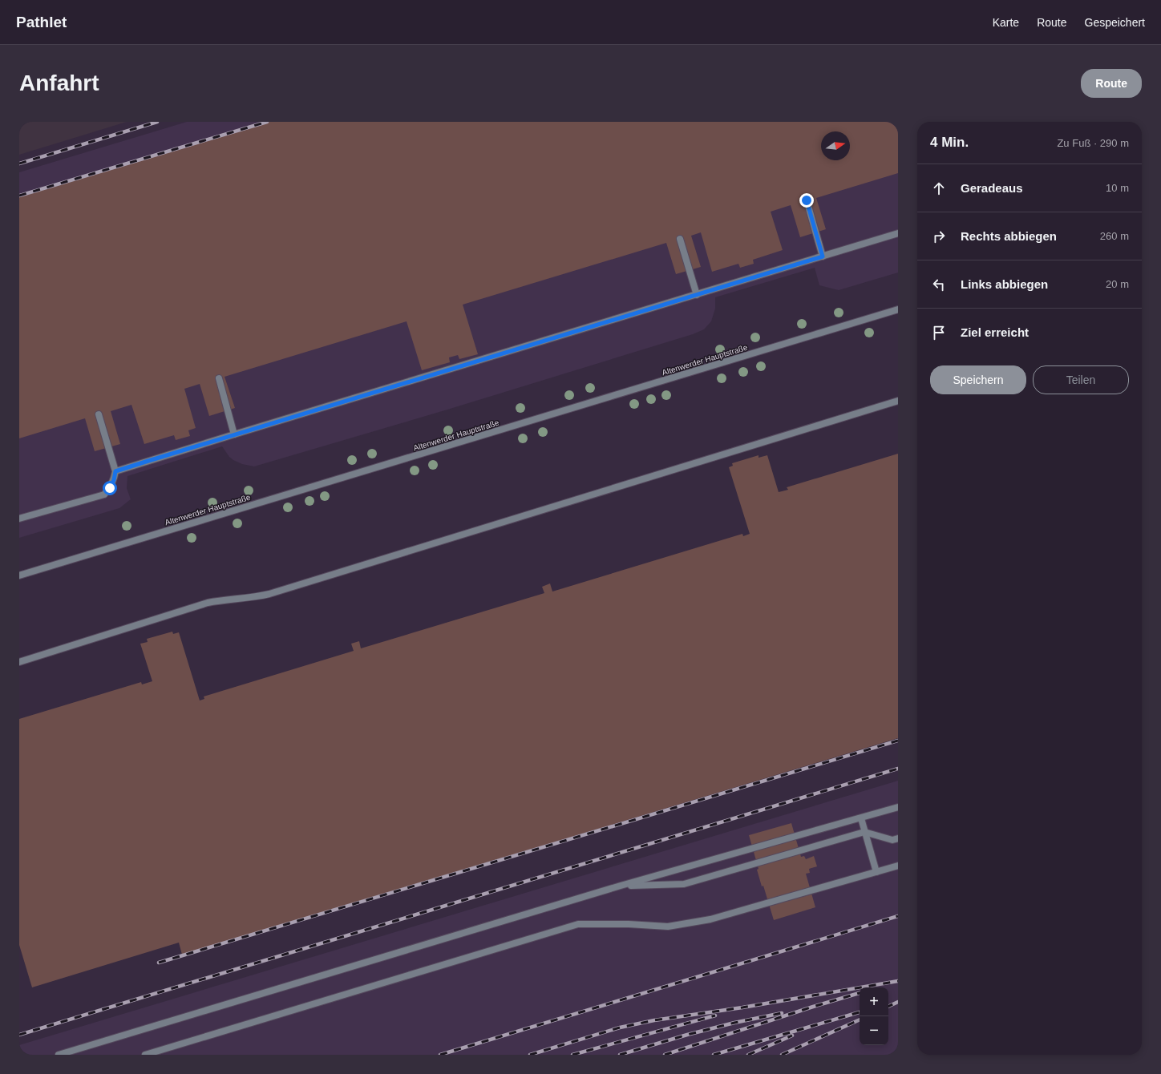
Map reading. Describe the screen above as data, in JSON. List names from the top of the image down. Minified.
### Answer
{"streets":{"street":["Altenwerder Hauptstraße"]},"north":"right","page":{"header":"Pathlet","nav":["Karte","Route","Gespeichert"],"buttons":["Route",["Speichern","Teilen"]],"title":"Anfahrt","heading":["4 Min.","Zu Fuß · 290 m"],"list":[["Geradeaus","10 m"],["Rechts abbiegen","260 m"],["Links abbiegen","20 m"],"Ziel erreicht"],"map_buttons":["+","−"]}}
